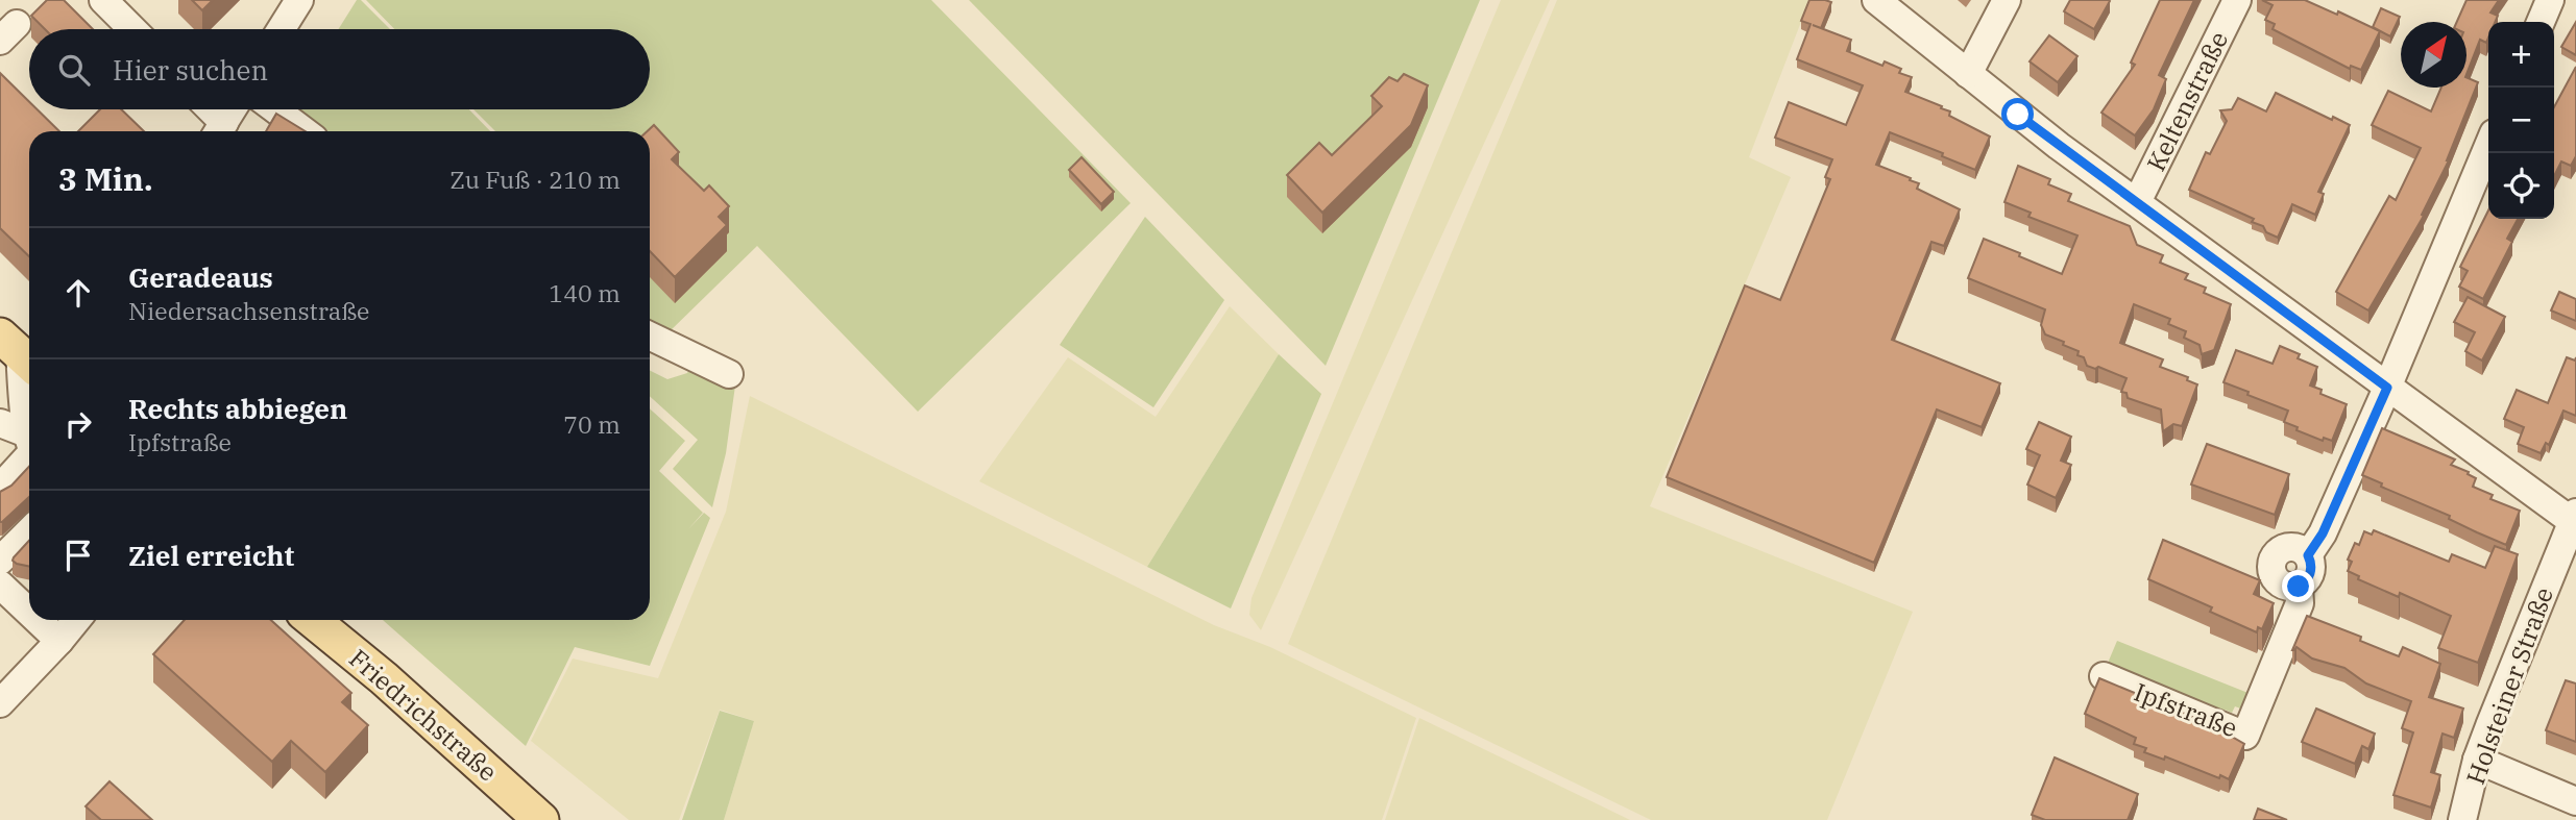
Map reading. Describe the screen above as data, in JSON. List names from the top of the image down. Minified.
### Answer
{"streets":{"main road":["Friedrichstraße"],"street":["Keltenstraße","Holsteiner Straße","Ipfstraße"]},"north":"top right","page":{"map_buttons":["+","−"],"search":"Hier suchen","heading":["3 Min.","Zu Fuß · 210 m"],"list":[["Geradeaus","Niedersachsenstraße","140 m"],["Rechts abbiegen","Ipfstraße","70 m"],"Ziel erreicht"]}}
